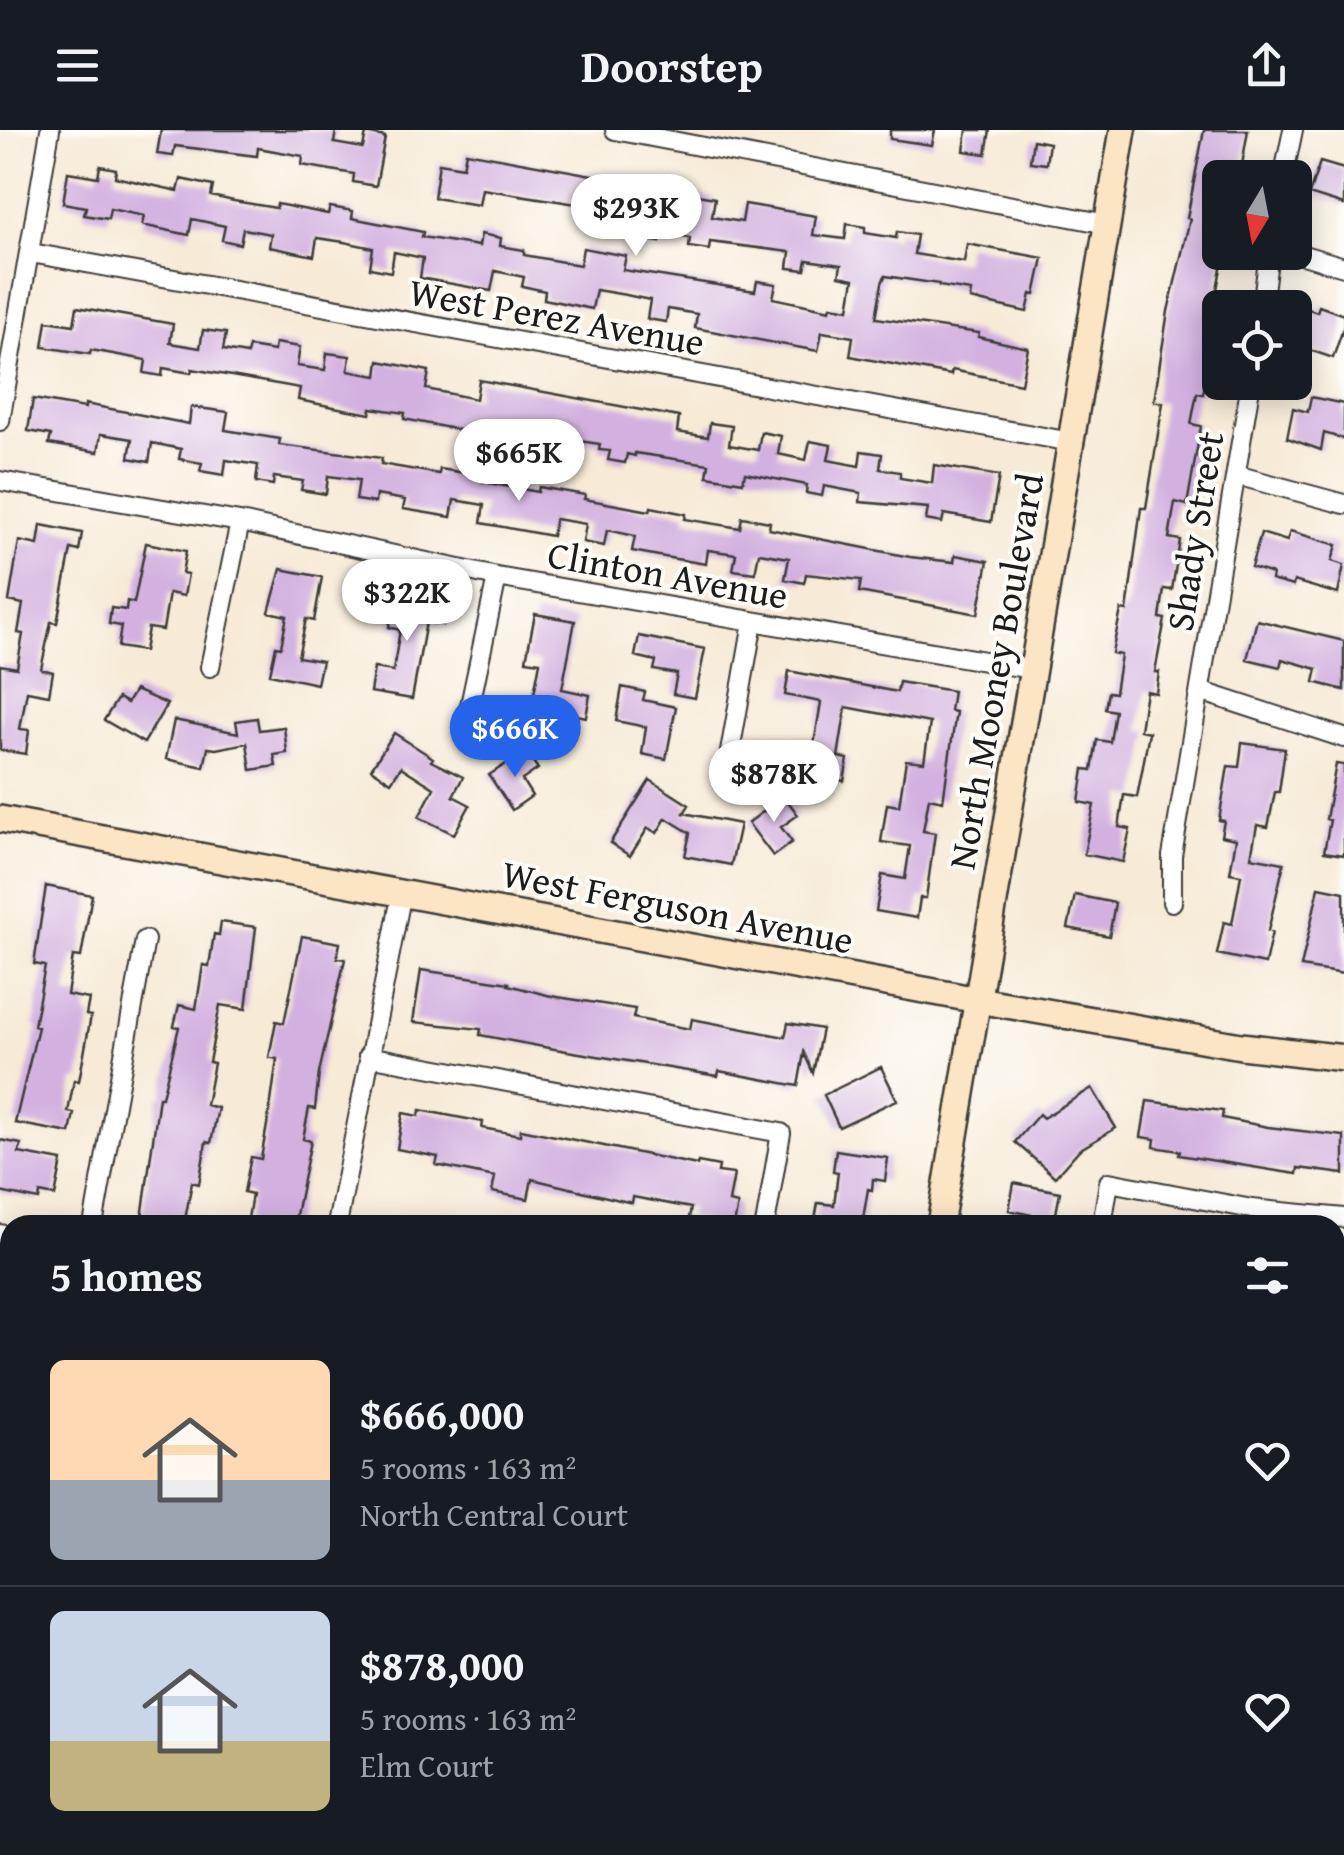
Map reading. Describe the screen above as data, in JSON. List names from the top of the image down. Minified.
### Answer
{"streets":{"street":["West Perez Avenue","Shady Street","Clinton Avenue","North Mooney Boulevard","West Ferguson Avenue"]},"crossings":[["West Perez Avenue","North Mooney Boulevard"],["Clinton Avenue","North Mooney Boulevard"],["North Mooney Boulevard","West Ferguson Avenue"]],"north":"bottom","page":{"header":"Doorstep","price":["$293K","$665K","$322K","$666K","$878K"],"heading":"5 homes","list":[{"name":"$666,000","note":"5 rooms · 163 m² · North Central Court"},{"name":"$878,000","note":"5 rooms · 163 m² · Elm Court"}]}}
